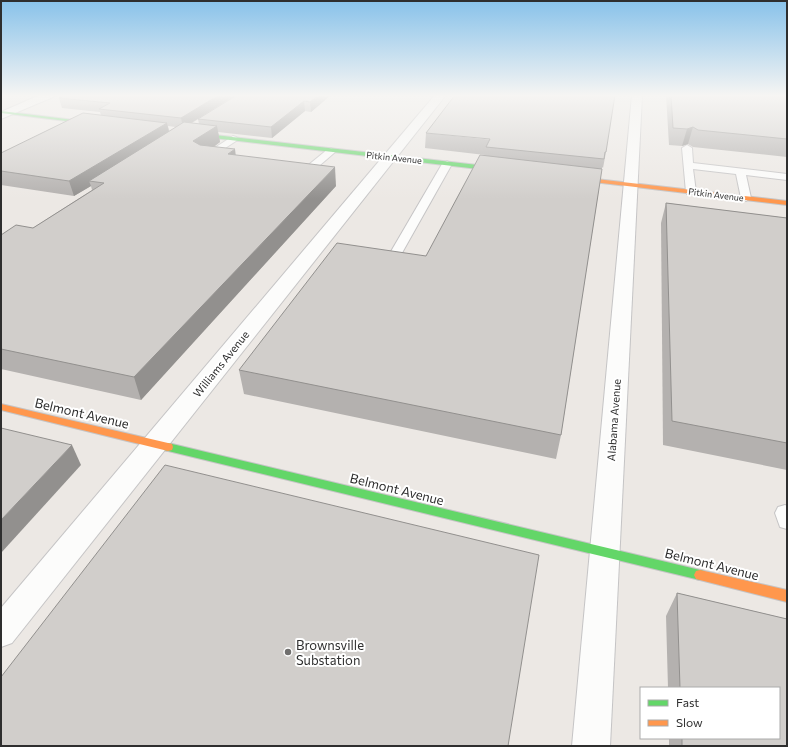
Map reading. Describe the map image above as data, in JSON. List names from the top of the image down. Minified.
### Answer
{"streets":{"street":["Pitkin Avenue","Williams Avenue","Belmont Avenue","Alabama Avenue"]},"crossings":[["Pitkin Avenue","Williams Avenue"],["Pitkin Avenue","Alabama Avenue"],["Williams Avenue","Belmont Avenue"],["Belmont Avenue","Alabama Avenue"]],"places":["Brownsville Substation"],"legend":["Fast","Slow"]}
